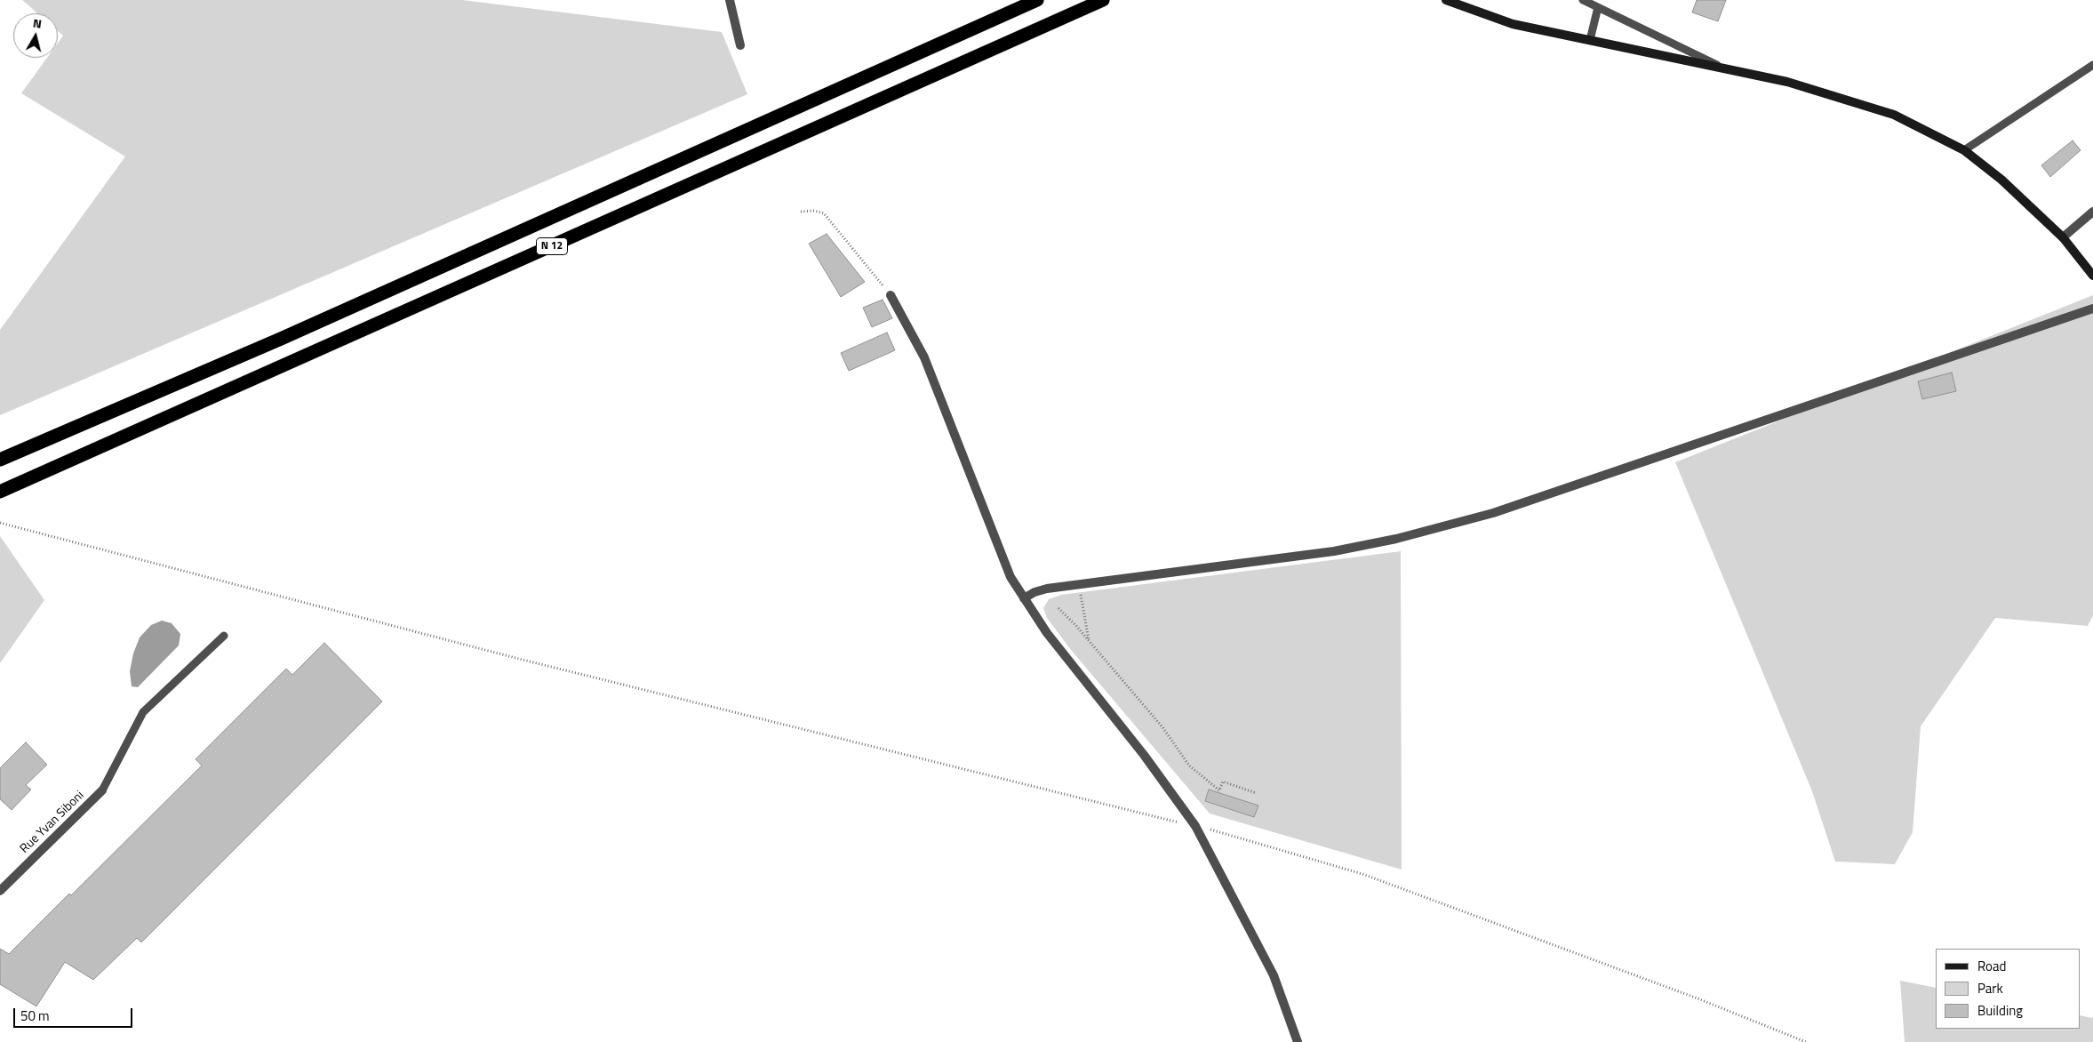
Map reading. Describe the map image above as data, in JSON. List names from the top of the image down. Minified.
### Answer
{"streets":{"highway":["N 12"],"street":["Rue Yvan Siboni"]},"legend":["Road","Park","Building"],"scale_bar":"50 m","north":"top"}
